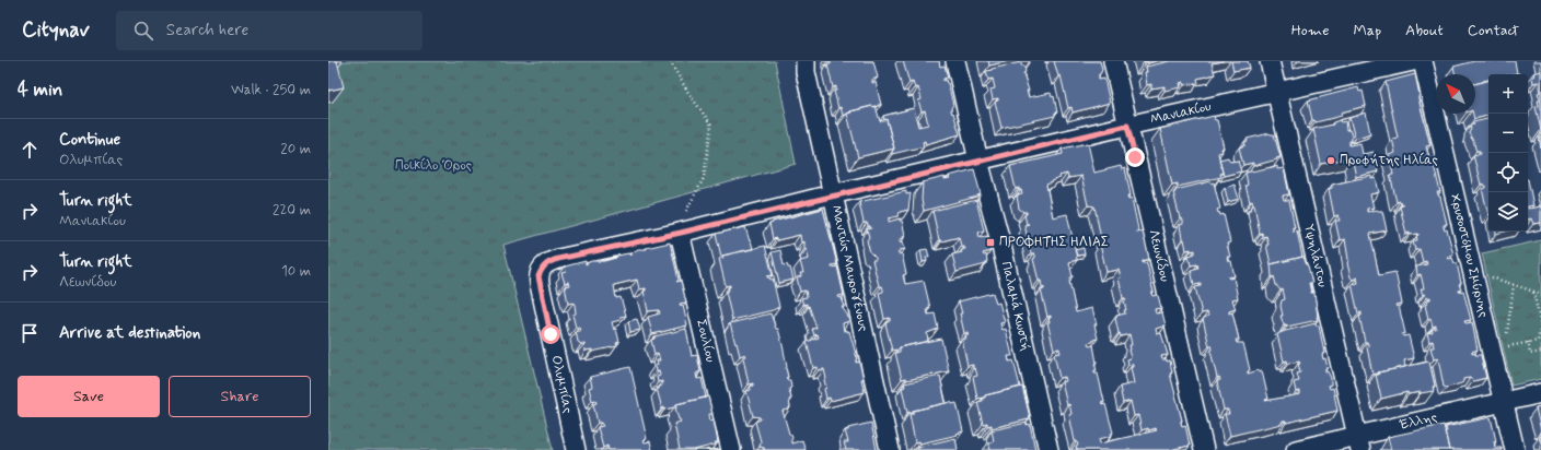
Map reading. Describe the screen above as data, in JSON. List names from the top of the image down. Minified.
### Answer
{"streets":{"street":["Μανιακίου","Λεωνίδου","Υψηλάντου","Χρυσοστόμου Σμύρνης","Μαντώς Μαυρογένους","Παλαμά Κωστή","Σουλίου","Ολυμπίας","Έλλης"]},"crossings":[["Μανιακίου","Λεωνίδου"],["Μανιακίου","Υψηλάντου"],["Μανιακίου","Μαντώς Μαυρογένους"],["Μανιακίου","Παλαμά Κωστή"],["Μανιακίου","Σουλίου"],["Μανιακίου","Ολυμπίας"],["Υψηλάντου","Έλλης"],["Χρυσοστόμου Σμύρνης","Έλλης"]],"parks":["Ποικίλο Όρος"],"places":{"other":["Προφήτης Ηλίας"],"transit":["ΠΡΟΦΗΤΗΣ ΗΛΙΑΣ"]},"north":"top left","page":{"header":"Citynav","search":"Search here","nav":["Home","Map","About","Contact"],"heading":["4 min","Walk · 250 m"],"map_buttons":["+","−"],"list":[["Continue","Ολυμπίας","20 m"],["Turn right","Μανιακίου","220 m"],["Turn right","Λεωνίδου","10 m"],"Arrive at destination"],"buttons":["Save","Share"]}}
